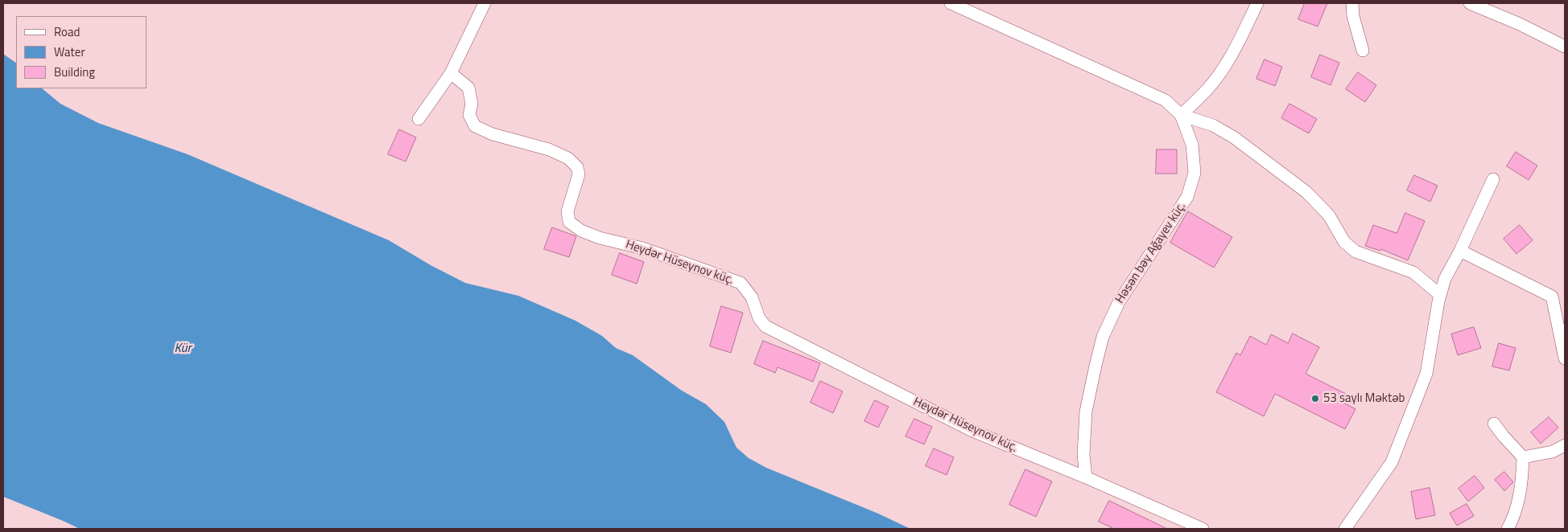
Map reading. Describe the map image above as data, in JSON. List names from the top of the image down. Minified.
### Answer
{"streets":{"street":["Həsən bəy Ağayev küç.","Heydər Hüseynov küç."]},"crossings":[["Həsən bəy Ağayev küç.","Heydər Hüseynov küç."]],"water":["Kür"],"places":["53 saylı Məktəb"],"legend":["Road","Water","Building"]}
